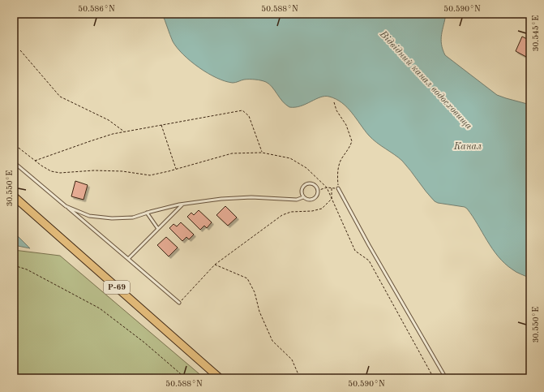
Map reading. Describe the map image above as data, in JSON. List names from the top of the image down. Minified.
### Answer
{"streets":{"main road":["Р-69"]},"water":["Відвідний канал водосховища","Канал"],"coordinates":["50.586°N","50.588°N","50.590°N","30.545°E","30.550°E"]}
